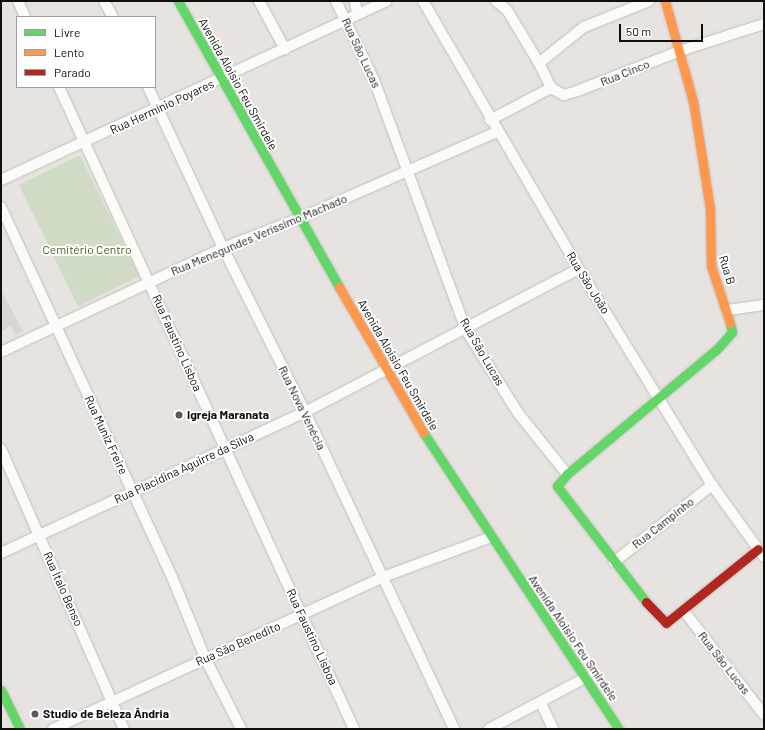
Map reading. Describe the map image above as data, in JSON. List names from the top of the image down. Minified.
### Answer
{"streets":{"street":["Rua São Lucas","Rua Cinco","Avenida Aloisio Feu Smirdele","Rua Hermínio Poyares","Rua Menegundes Veríssimo Machado","Rua B","Rua São João","Rua Faustino Lisboa","Rua Nova Venécia","Rua Muniz Freire","Rua Placidina Aguirre da Silva","Rua Campinho","Rua Ítalo Benso","Rua São Benedito"]},"crossings":[["Rua São Lucas","Rua Hermínio Poyares"],["Rua São Lucas","Rua Menegundes Veríssimo Machado"],["Rua São Lucas","Rua B"],["Rua São Lucas","Rua Placidina Aguirre da Silva"],["Rua Cinco","Rua B"],["Avenida Aloisio Feu Smirdele","Rua Hermínio Poyares"],["Avenida Aloisio Feu Smirdele","Rua Menegundes Veríssimo Machado"],["Avenida Aloisio Feu Smirdele","Rua Placidina Aguirre da Silva"],["Avenida Aloisio Feu Smirdele","Rua São Benedito"],["Rua Hermínio Poyares","Rua Faustino Lisboa"],["Rua Hermínio Poyares","Rua Nova Venécia"],["Rua Menegundes Veríssimo Machado","Rua São João"],["Rua Menegundes Veríssimo Machado","Rua Faustino Lisboa"],["Rua Menegundes Veríssimo Machado","Rua Nova Venécia"],["Rua Menegundes Veríssimo Machado","Rua Muniz Freire"],["Rua B","Rua São João"],["Rua São João","Rua Placidina Aguirre da Silva"],["Rua São João","Rua Campinho"],["Rua Faustino Lisboa","Rua Placidina Aguirre da Silva"],["Rua Faustino Lisboa","Rua São Benedito"],["Rua Nova Venécia","Rua Placidina Aguirre da Silva"],["Rua Nova Venécia","Rua São Benedito"],["Rua Muniz Freire","Rua Placidina Aguirre da Silva"],["Rua Muniz Freire","Rua São Benedito"],["Rua Placidina Aguirre da Silva","Rua Ítalo Benso"],["Rua Ítalo Benso","Rua São Benedito"]],"parks":["Cemitério Centro"],"places":["Igreja Maranata","Studio de Beleza Ândria"],"legend":["Livre","Lento","Parado"],"scale_bar":"50 m"}
